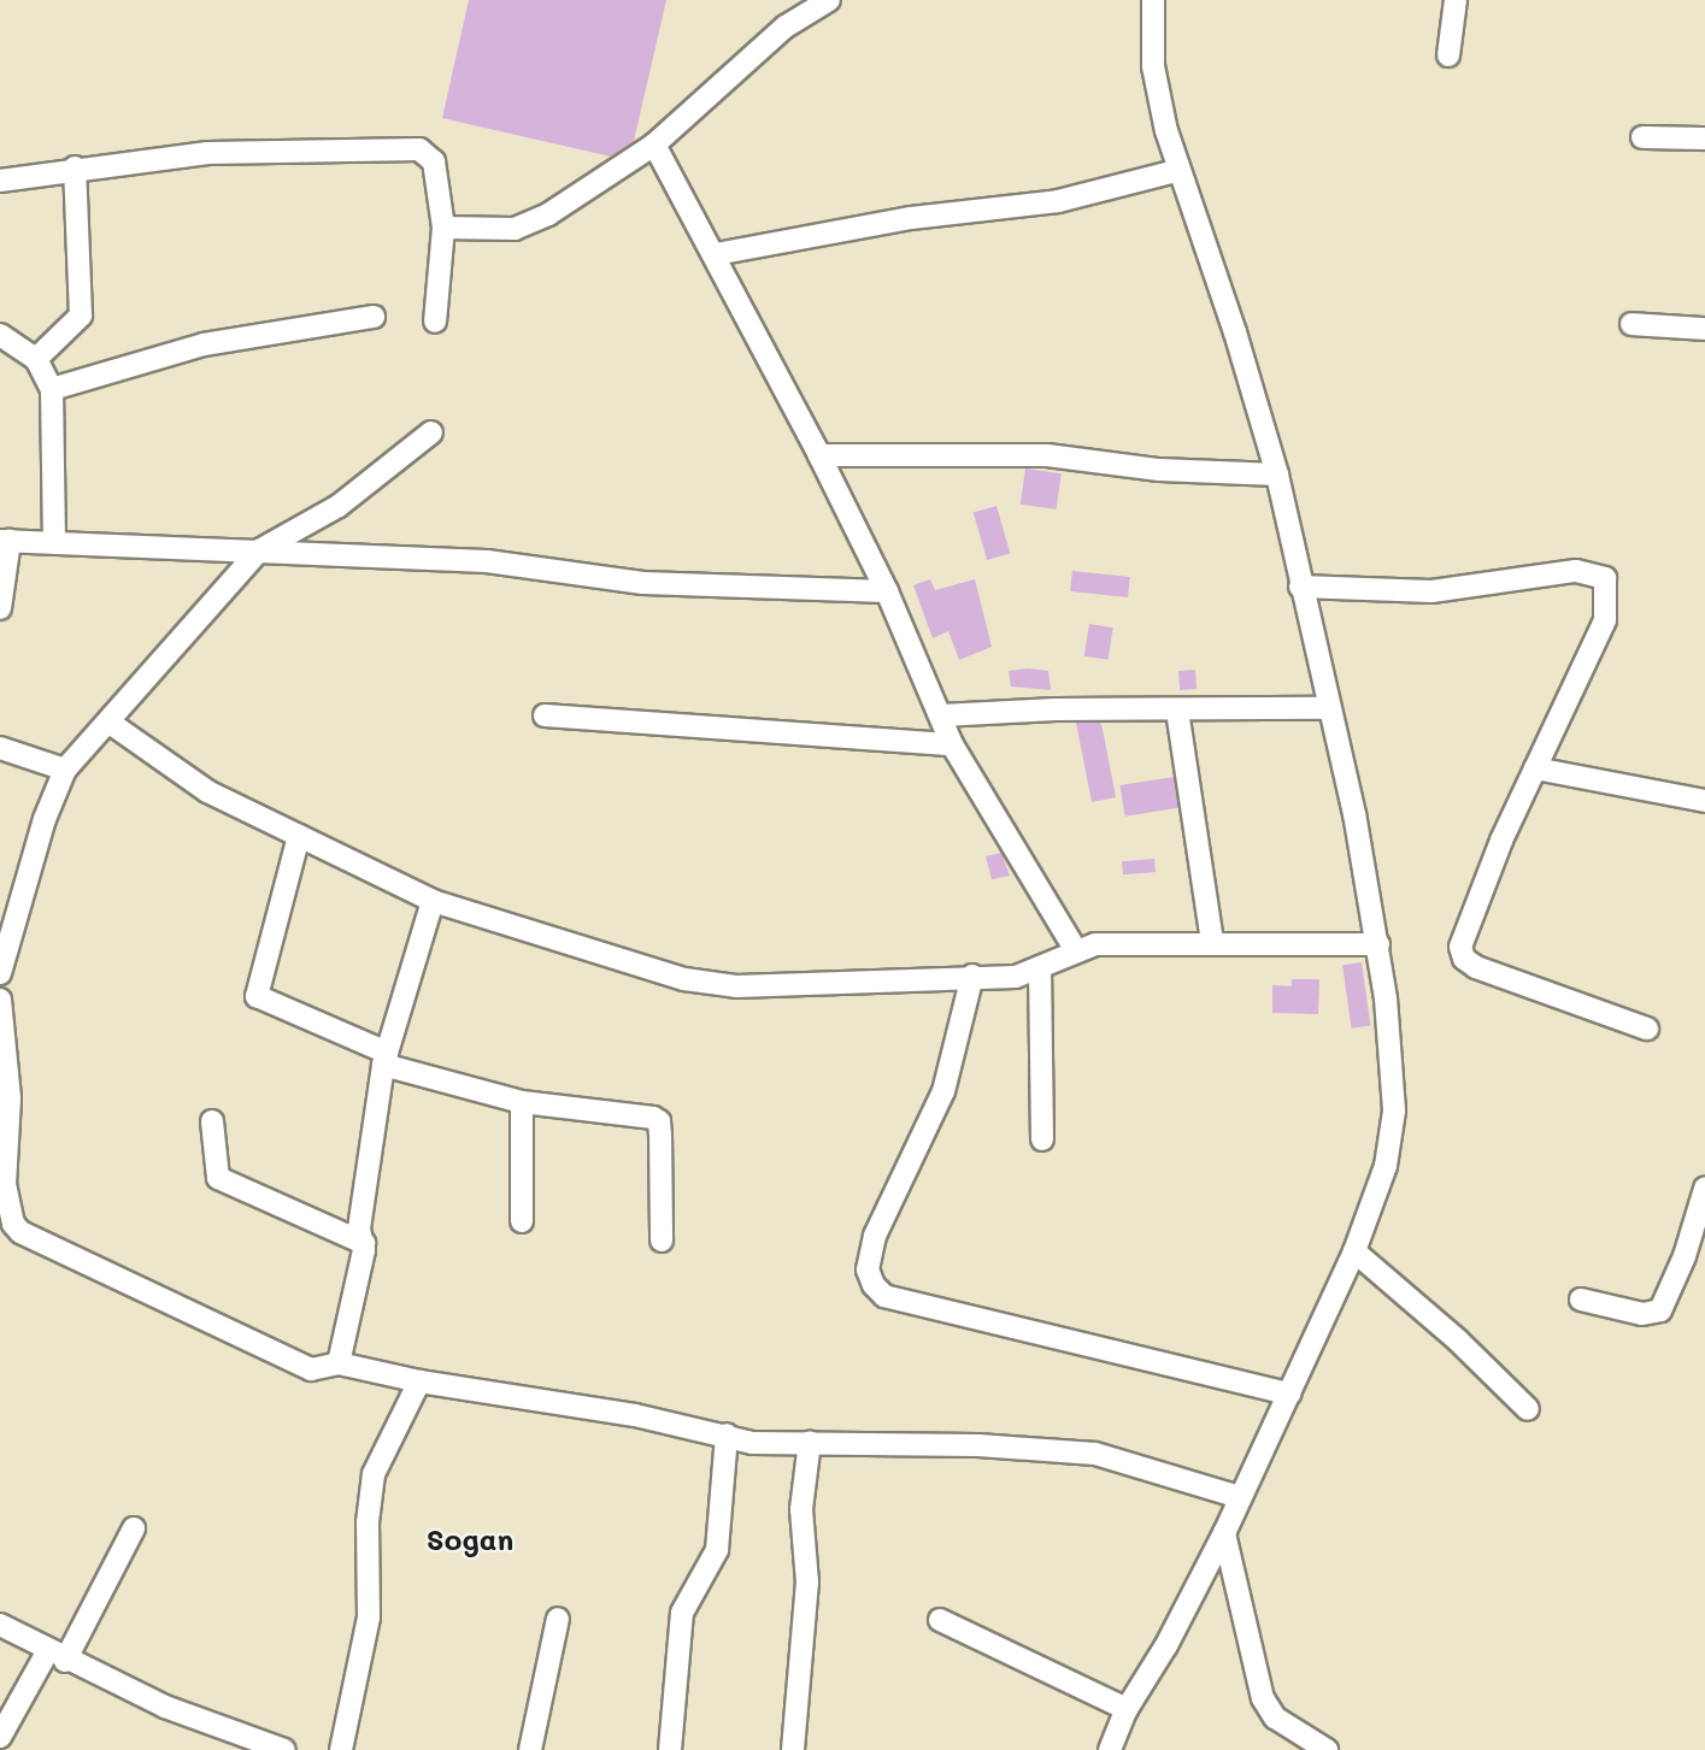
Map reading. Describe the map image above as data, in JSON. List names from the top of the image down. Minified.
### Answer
{"districts":["Sogan"]}
